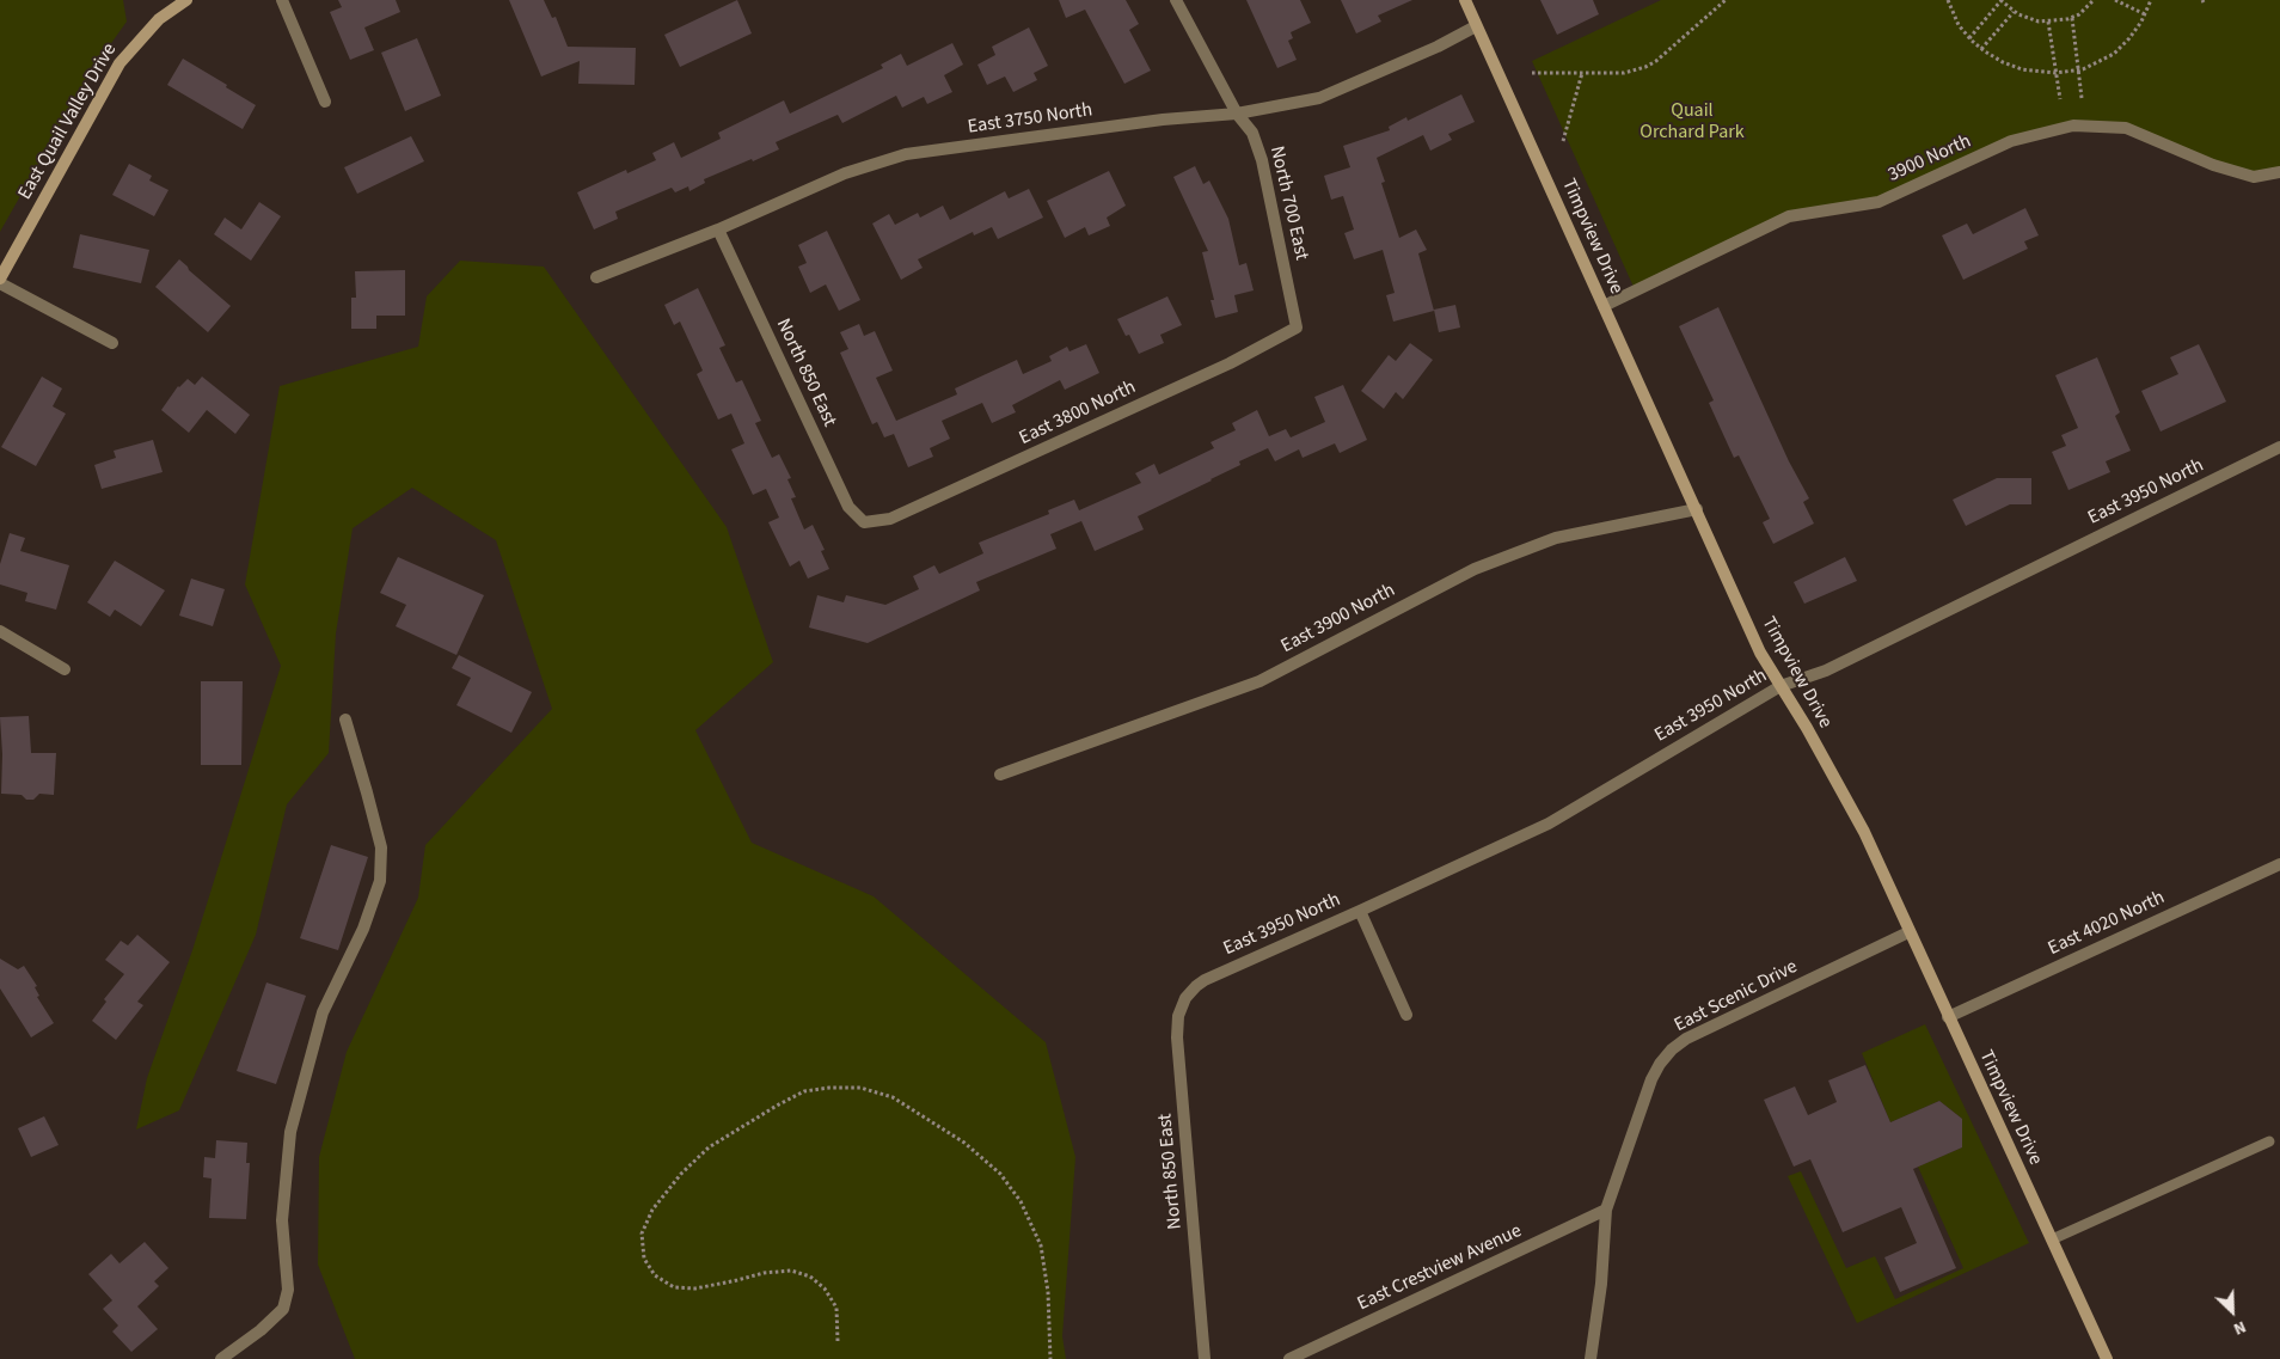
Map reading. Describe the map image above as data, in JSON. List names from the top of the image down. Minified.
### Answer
{"streets":{"street":["East 3750 North","East Quail Valley Drive","3900 North","North 700 East","Timpview Drive","North 850 East","East 3800 North","East 3950 North","East 3900 North","East 4020 North","East Scenic Drive","East Crestview Avenue"]},"crossings":[["East 3750 North","North 700 East"],["East 3750 North","Timpview Drive"],["East 3750 North","North 850 East"],["3900 North","Timpview Drive"],["North 700 East","East 3800 North"],["Timpview Drive","East 3950 North"],["Timpview Drive","East 3900 North"],["Timpview Drive","East 4020 North"],["Timpview Drive","East Scenic Drive"],["North 850 East","East 3800 North"],["North 850 East","East 3950 North"],["East Scenic Drive","East Crestview Avenue"]],"parks":["Quail Orchard Park"],"north":"bottom right"}
